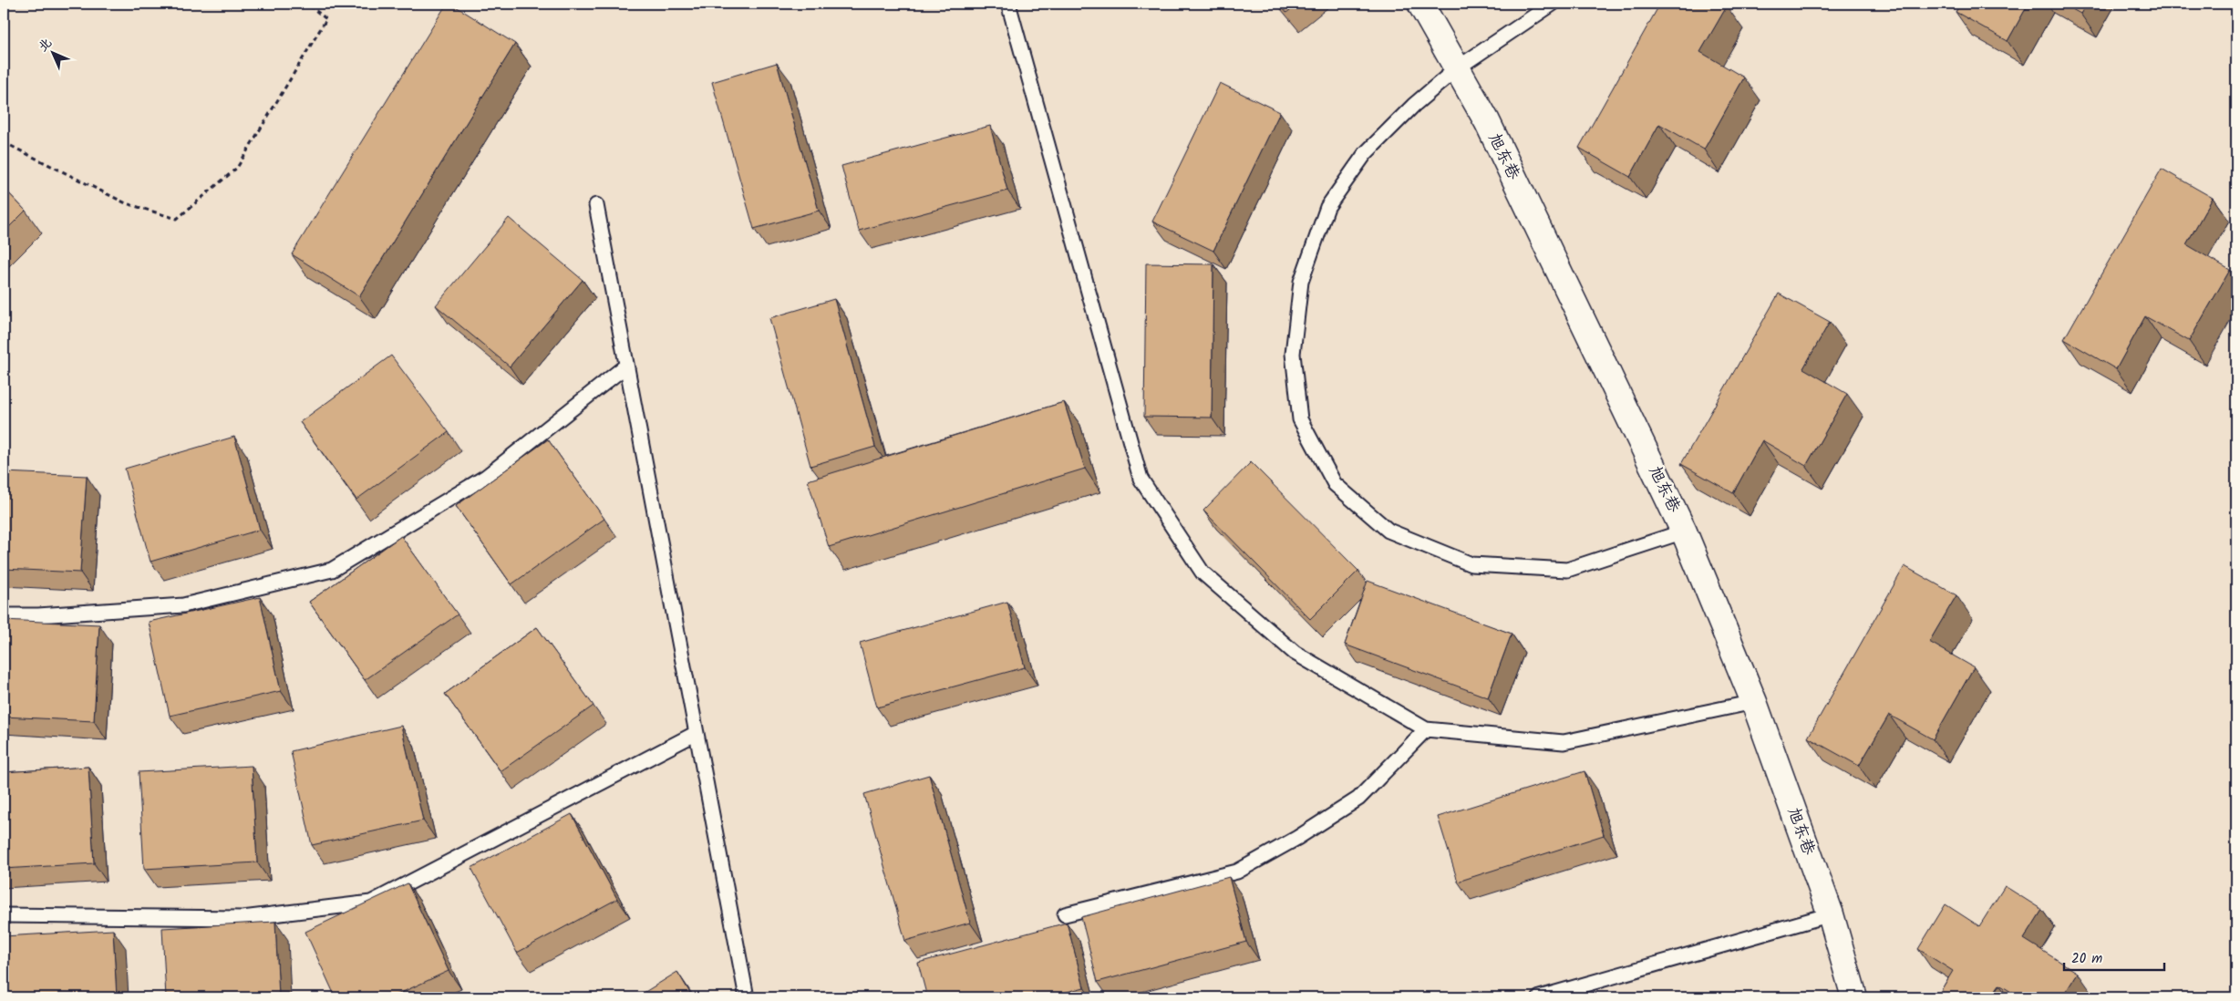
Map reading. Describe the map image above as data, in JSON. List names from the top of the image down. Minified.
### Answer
{"streets":{"street":["旭东巷"]},"scale_bar":"20 m","north":"top left"}
